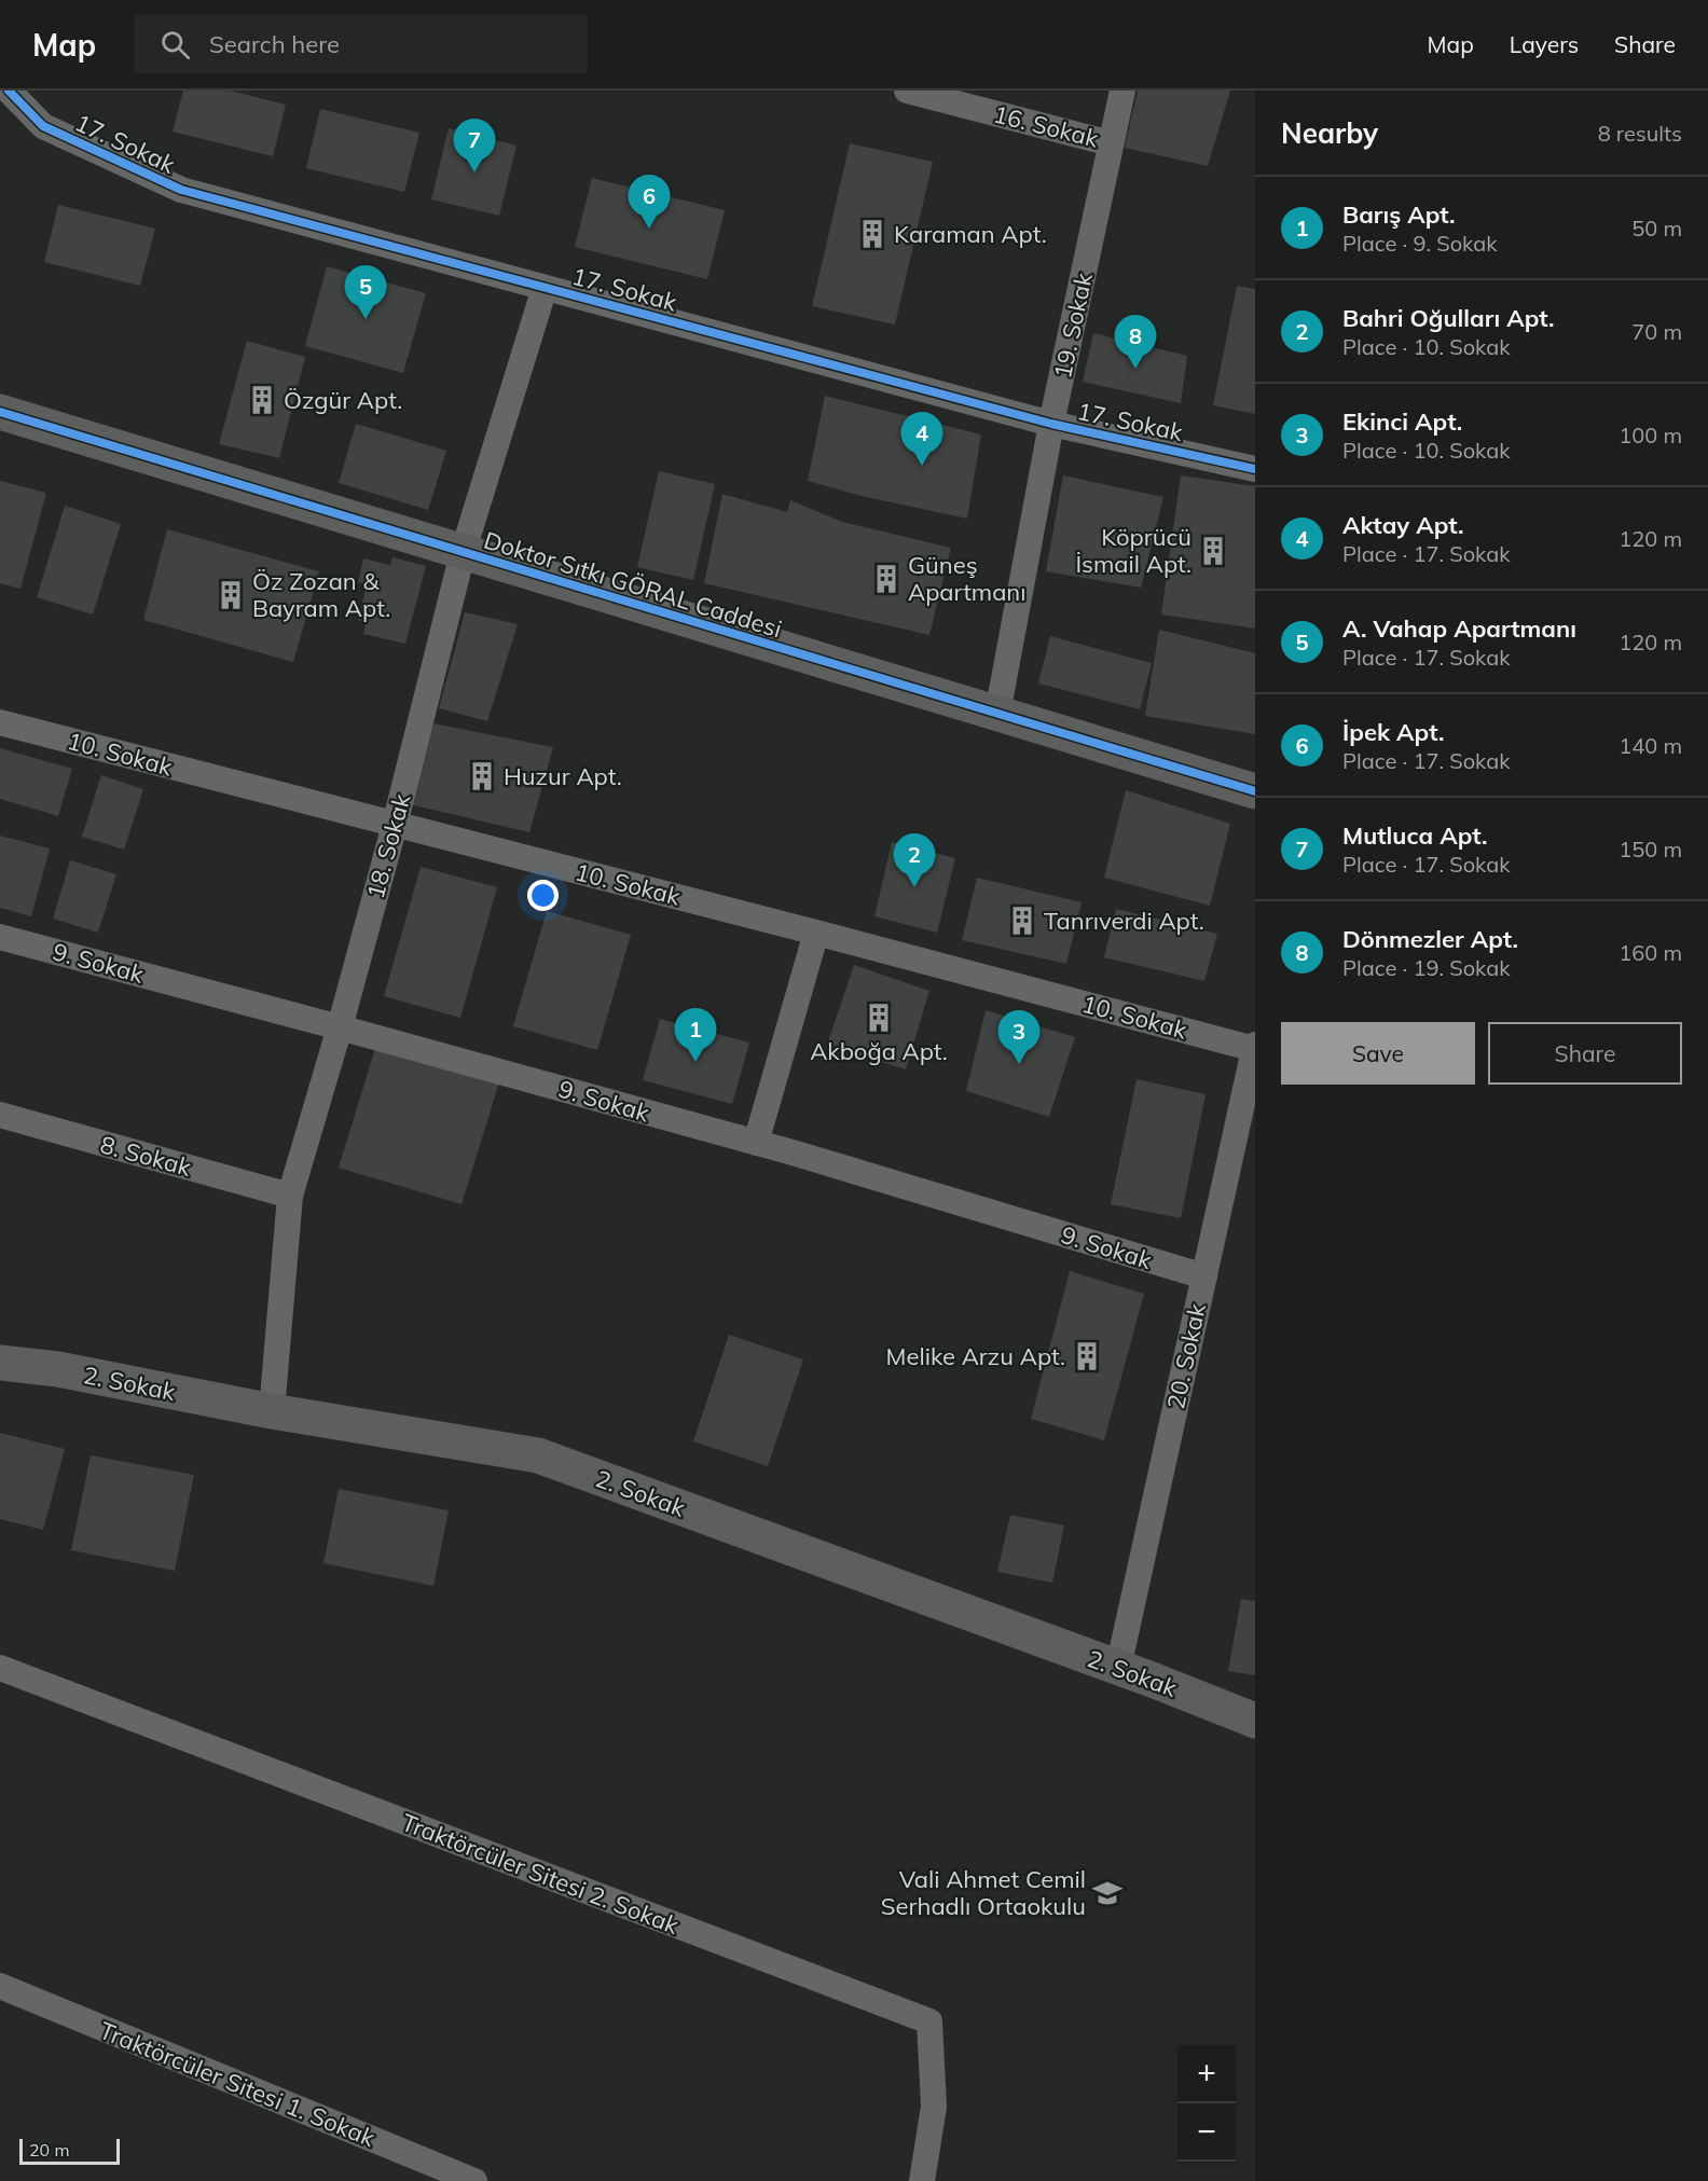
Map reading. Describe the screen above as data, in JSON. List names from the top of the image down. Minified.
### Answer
{"streets":{"street":["16. Sokak","17. Sokak","19. Sokak","Doktor Sıtkı GÖRAL Caddesi","10. Sokak","18. Sokak","9. Sokak","8. Sokak","20. Sokak","2. Sokak","Traktörcüler Sitesi 2. Sokak","Traktörcüler Sitesi 1. Sokak"]},"crossings":[["16. Sokak","19. Sokak"],["17. Sokak","19. Sokak"],["17. Sokak","18. Sokak"],["19. Sokak","Doktor Sıtkı GÖRAL Caddesi"],["Doktor Sıtkı GÖRAL Caddesi","18. Sokak"],["10. Sokak","18. Sokak"],["10. Sokak","20. Sokak"],["18. Sokak","9. Sokak"],["18. Sokak","8. Sokak"],["18. Sokak","2. Sokak"],["9. Sokak","20. Sokak"],["20. Sokak","2. Sokak"]],"places":{"building":["Karaman Apt.","Özgür Apt.","Köprücü İsmail Apt.","Güneş Apartmanı","Öz Zozan & Bayram Apt.","Huzur Apt.","Tanrıverdi Apt.","Akboğa Apt.","Melike Arzu Apt."],"school or university":["Vali Ahmet Cemil Serhadlı Ortaokulu"]},"scale_bar":"20 m","page":{"header":"Map","search":"Search here","nav":["Map","Layers","Share"],"heading":["Nearby","8 results"],"pins":["7","6","5","8","4","2","1","3"],"list":[{"mark":"1","name":"Barış Apt.","note":"Place · 9. Sokak","value":"50 m"},{"mark":"2","name":"Bahri Oğulları Apt.","note":"Place · 10. Sokak","value":"70 m"},{"mark":"3","name":"Ekinci Apt.","note":"Place · 10. Sokak","value":"100 m"},{"mark":"4","name":"Aktay Apt.","note":"Place · 17. Sokak","value":"120 m"},{"mark":"5","name":"A. Vahap Apartmanı","note":"Place · 17. Sokak","value":"120 m"},{"mark":"6","name":"İpek Apt.","note":"Place · 17. Sokak","value":"140 m"},{"mark":"7","name":"Mutluca Apt.","note":"Place · 17. Sokak","value":"150 m"},{"mark":"8","name":"Dönmezler Apt.","note":"Place · 19. Sokak","value":"160 m"}],"buttons":["Save","Share"],"map_buttons":["+","−"],"scale":"20 m"}}
